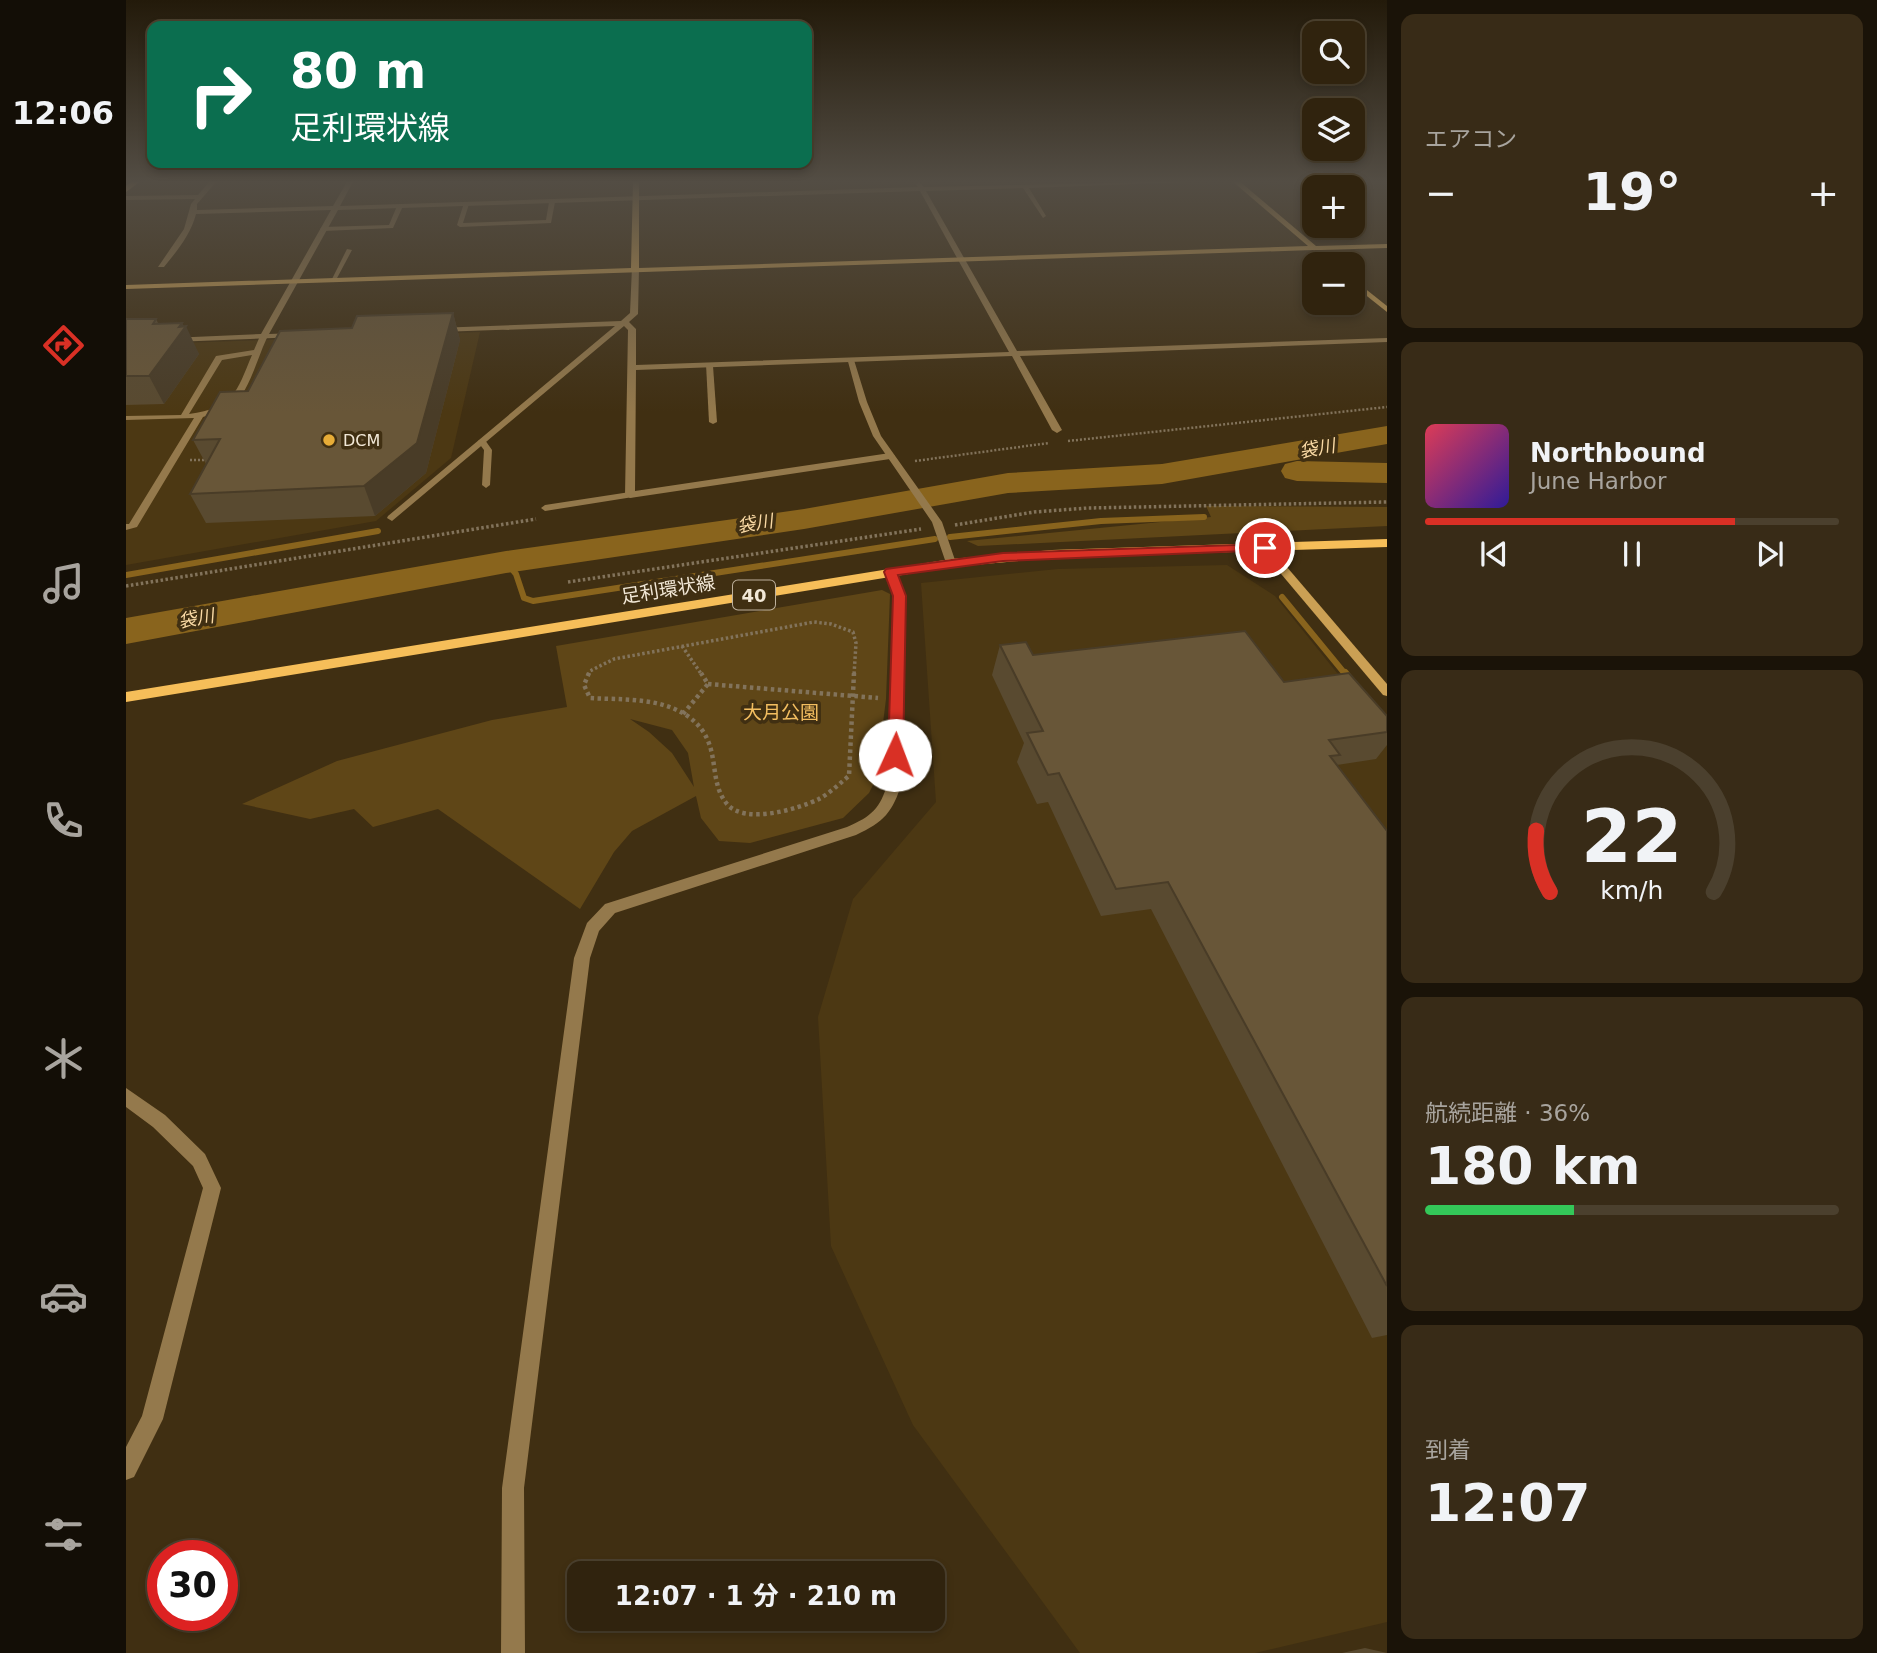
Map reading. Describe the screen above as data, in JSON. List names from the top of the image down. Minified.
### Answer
{"streets":{"main road":["足利環状線","40"]},"water":["袋川"],"parks":["大月公園"],"places":["DCM"],"page":{"tabs":"12:06","tile":["エアコン",["航続距離 · 36%","180 km"],["到着","12:07"]],"map_buttons":["+","−"],"turn":["80 m","足利環状線"],"heat":["−","19°","+"],"song":["Northbound","June Harbor"],"limit":"30","trip":"12:07 · 1 分 · 210 m","gauge":["22","km/h"]}}
